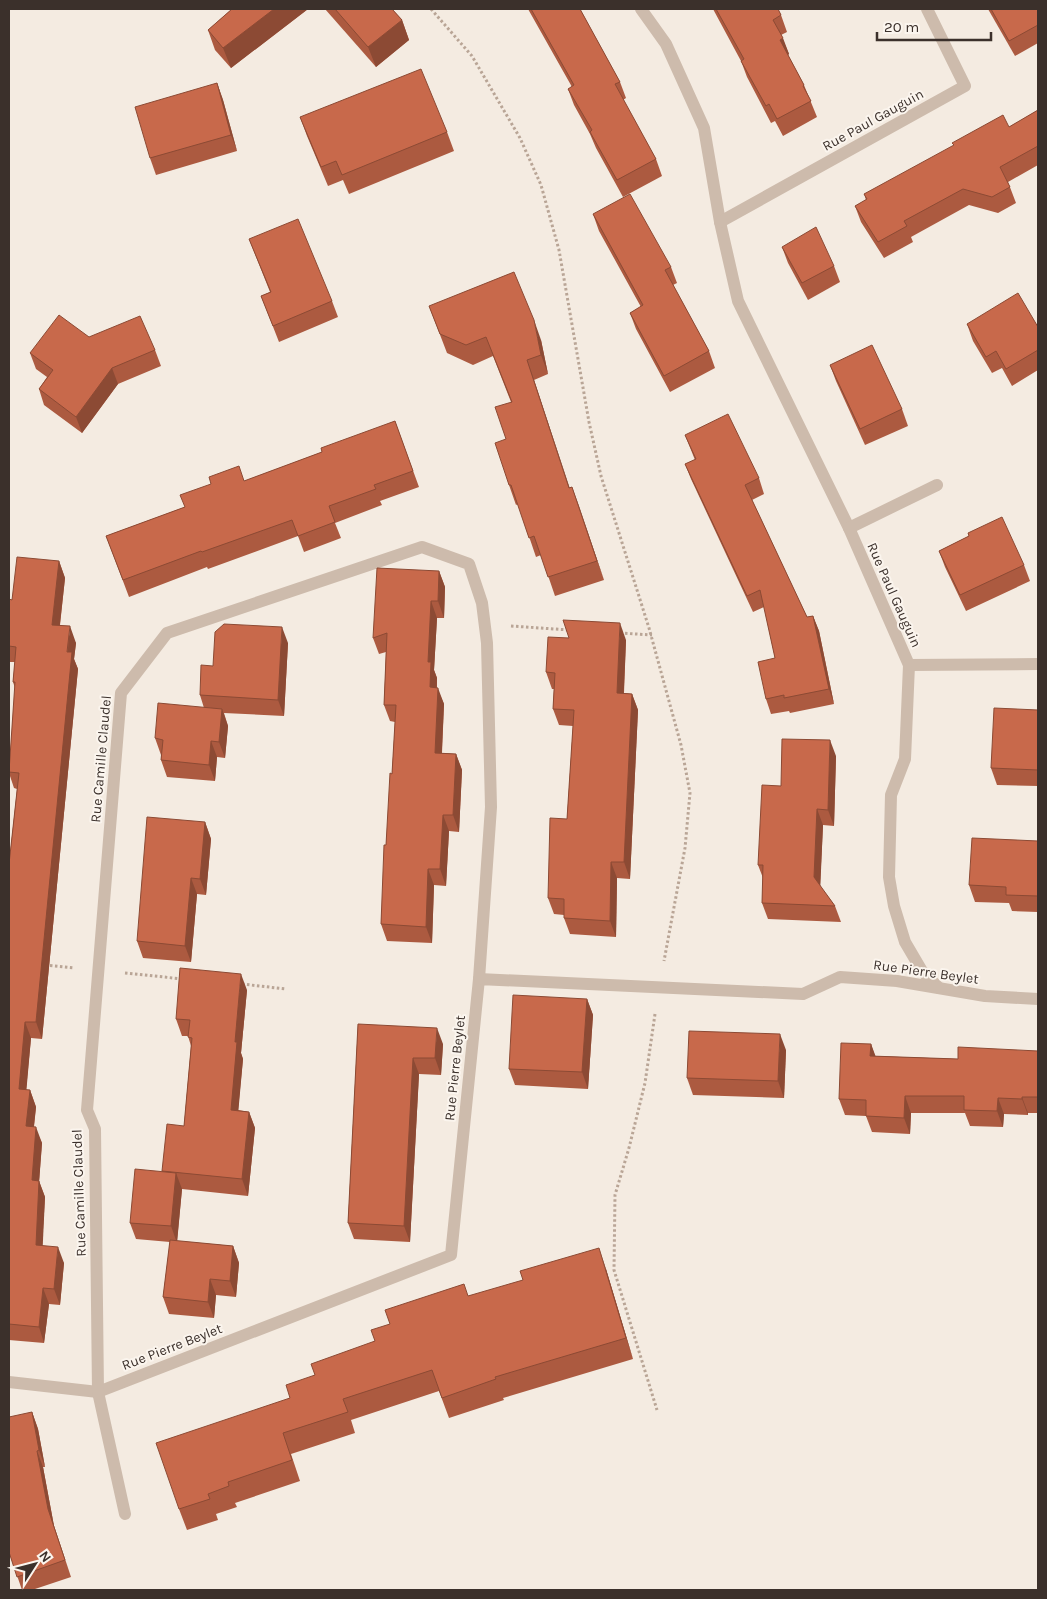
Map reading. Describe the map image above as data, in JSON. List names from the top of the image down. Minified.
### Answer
{"streets":{"street":["Rue Paul Gauguin","Rue Camille Claudel","Rue Pierre Beylet"]},"crossings":[["Rue Paul Gauguin","Rue Pierre Beylet"],["Rue Camille Claudel","Rue Pierre Beylet"]],"scale_bar":"20 m","north":"top right"}
